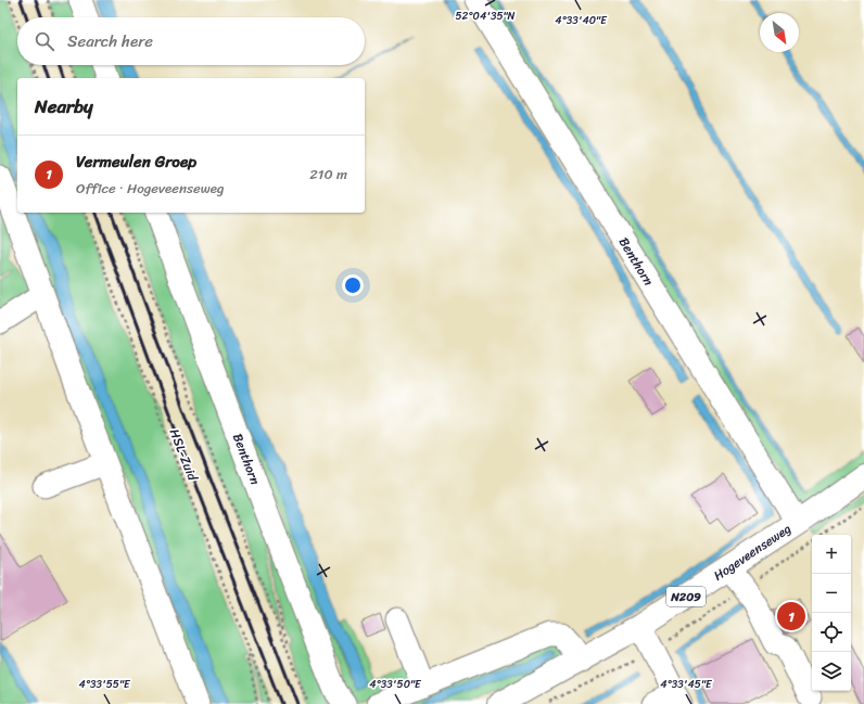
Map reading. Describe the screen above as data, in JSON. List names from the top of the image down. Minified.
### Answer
{"streets":{"main road":["Hogeveenseweg","N209"],"street":["Benthorn"],"path":["HSL-Zuid"]},"crossings":[["Benthorn","Hogeveenseweg"]],"north":"bottom right","page":{"search":"Search here","heading":"Nearby","list":[{"mark":"1","name":"Vermeulen Groep","note":"Office · Hogeveenseweg","value":"210 m"}],"map_buttons":["+","−"],"pins":"1"},"coordinates":["52°04'35\"N","4°33'40\"E","4°33'55\"E","4°33'50\"E","4°33'45\"E"]}
